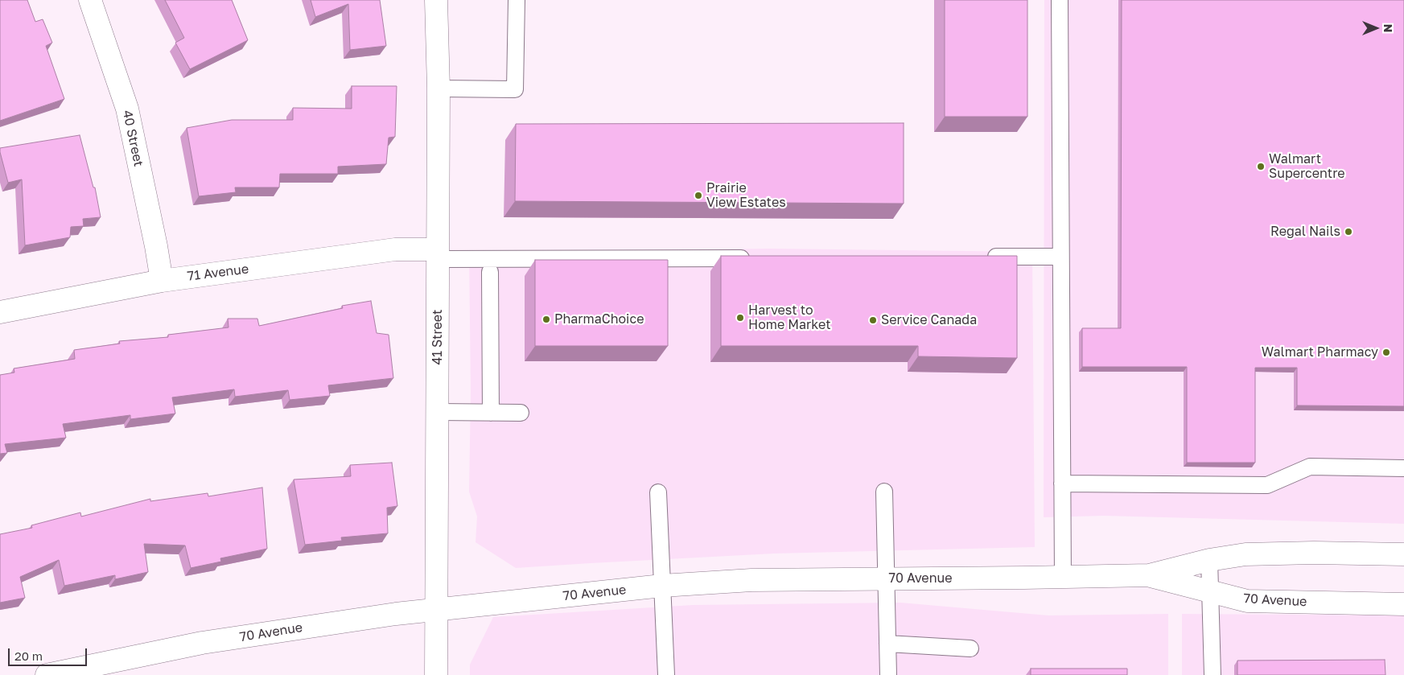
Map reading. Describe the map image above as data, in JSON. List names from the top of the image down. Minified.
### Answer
{"streets":{"street":["40 Street","71 Avenue","41 Street","70 Avenue"]},"crossings":[["40 Street","71 Avenue"],["71 Avenue","41 Street"],["41 Street","70 Avenue"]],"places":["Walmart Supercentre","Prairie View Estates","Regal Nails","Harvest to Home Market","PharmaChoice","Service Canada","Walmart Pharmacy"],"scale_bar":"20 m","north":"right"}
